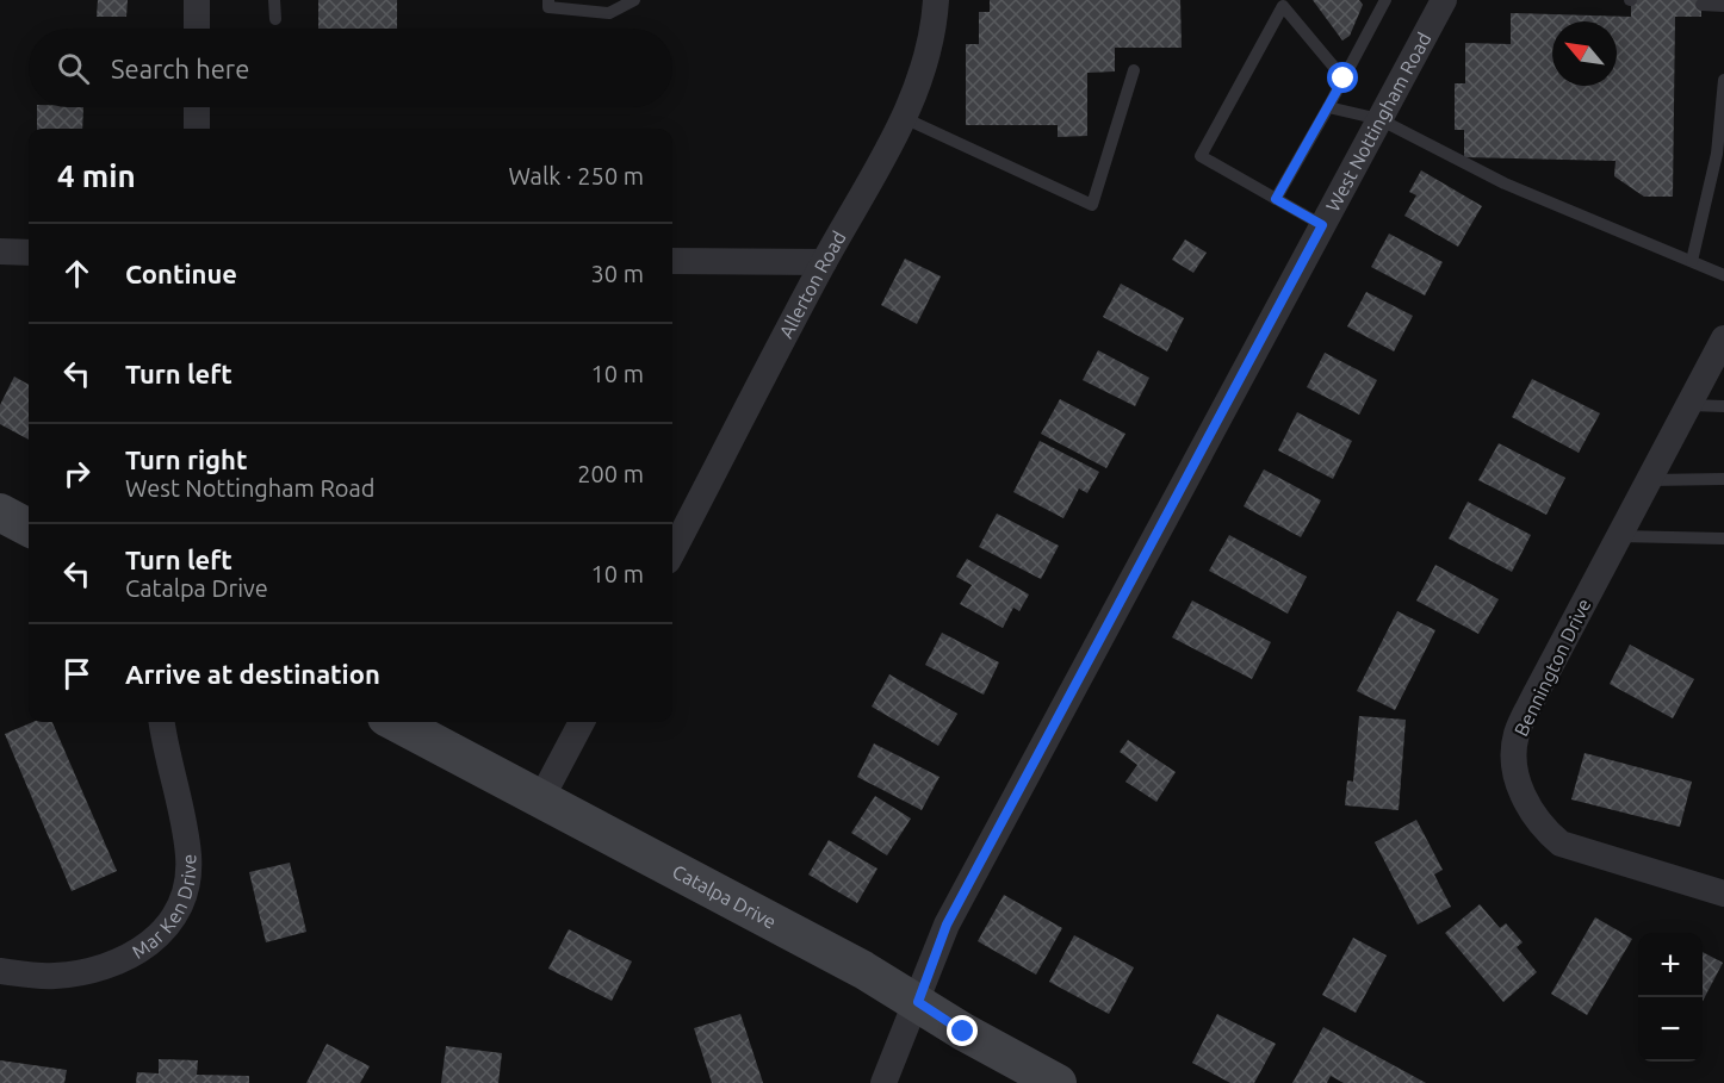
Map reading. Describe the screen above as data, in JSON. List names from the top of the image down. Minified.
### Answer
{"streets":{"street":["West Nottingham Road","Allerton Road","Bennington Drive","Catalpa Drive","Mar Ken Drive"]},"crossings":[["West Nottingham Road","Catalpa Drive"]],"north":"top left","page":{"search":"Search here","heading":["4 min","Walk · 250 m"],"list":[["Continue","30 m"],["Turn left","10 m"],["Turn right","West Nottingham Road","200 m"],["Turn left","Catalpa Drive","10 m"],"Arrive at destination"],"map_buttons":["+","−"]}}
